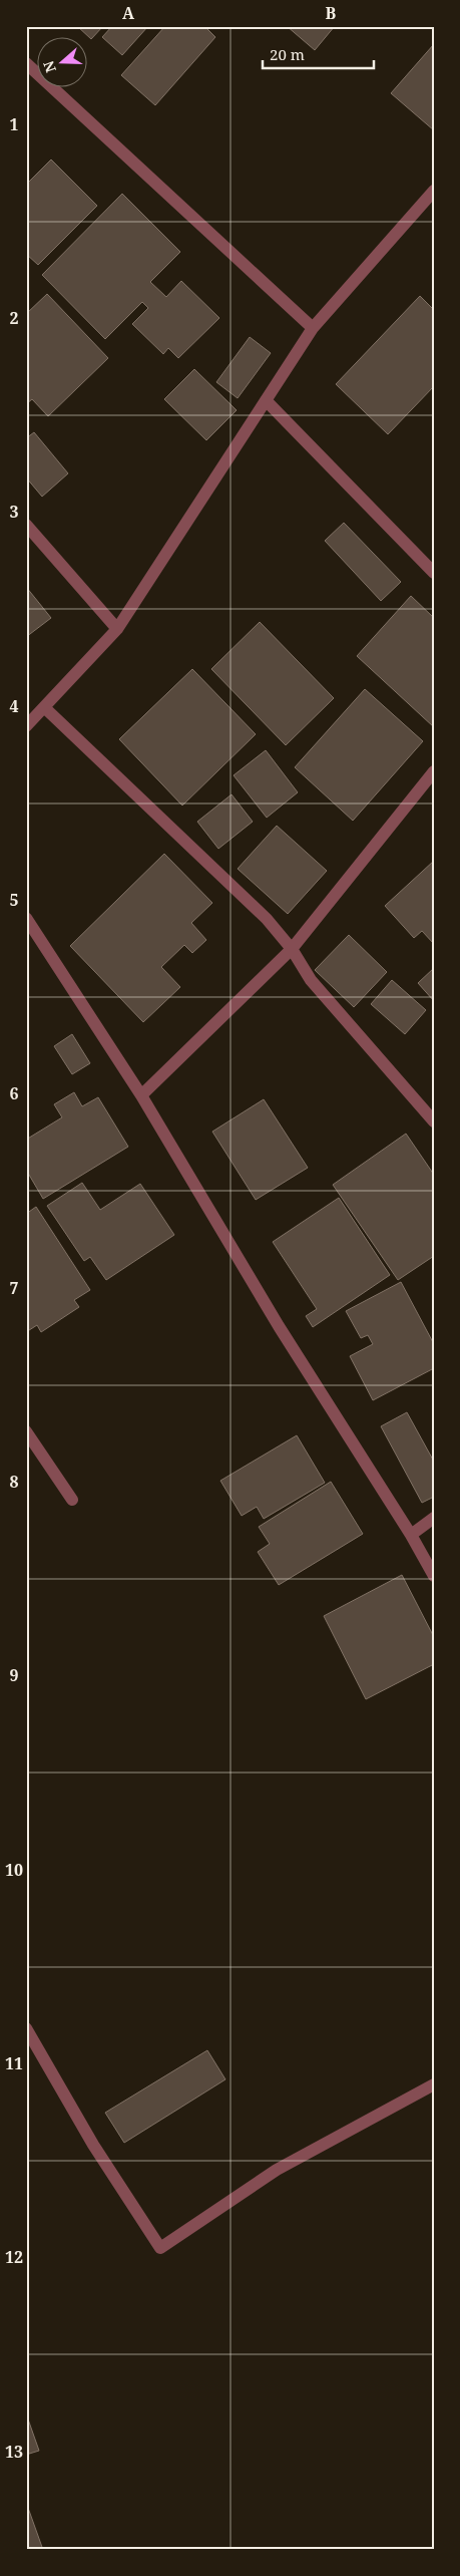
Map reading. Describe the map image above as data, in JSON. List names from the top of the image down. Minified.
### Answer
{"scale_bar":"20 m","north":"left","grid":{"columns":["A","B"],"rows":["1","2","3","4","5","6","7","8","9","10","11","12","13"]}}
